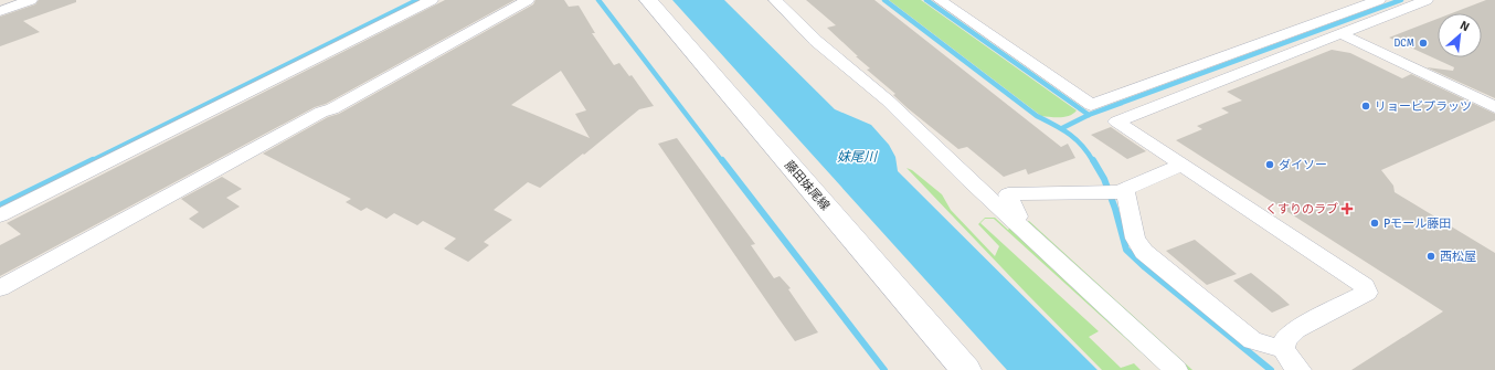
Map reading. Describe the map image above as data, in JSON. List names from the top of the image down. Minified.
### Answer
{"streets":{"main road":["藤田妹尾線"]},"water":["妹尾川"],"places":{"other":["DCM","リョービプラッツ","ダイソー","Pモール藤田","西松屋"],"health":["くすりのラブ"]},"north":"top right"}
